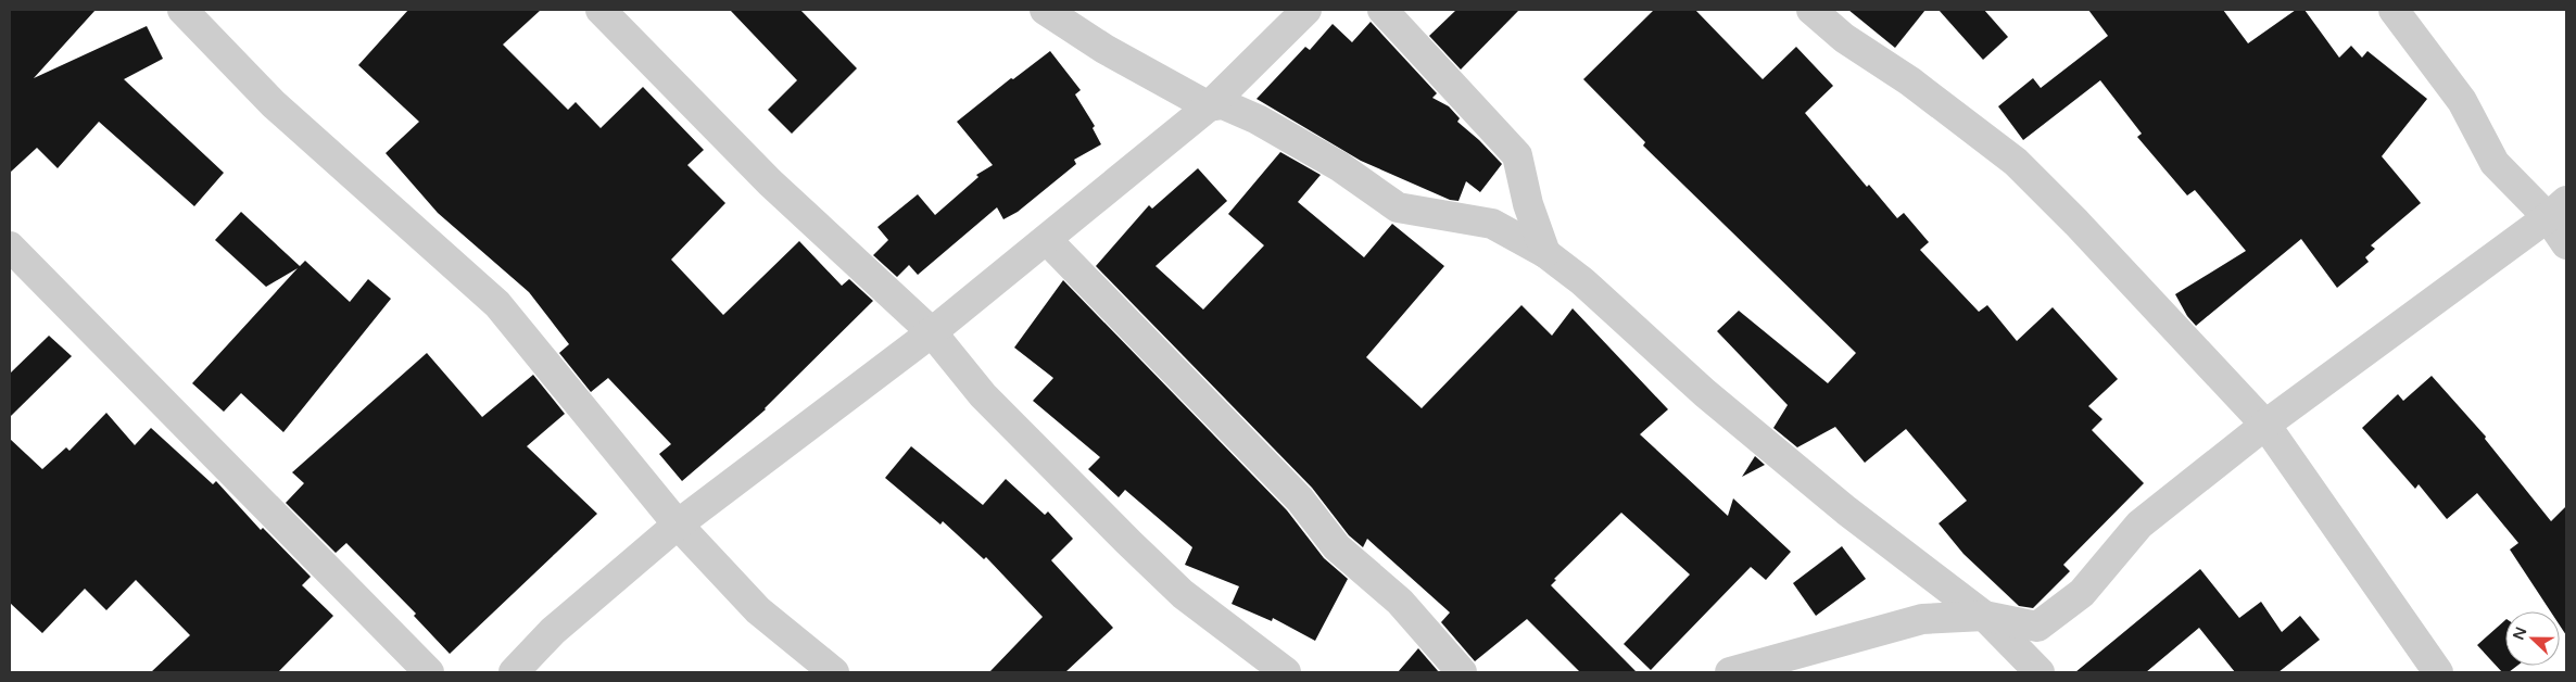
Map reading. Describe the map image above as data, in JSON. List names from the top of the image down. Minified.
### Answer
{"north":"left"}
